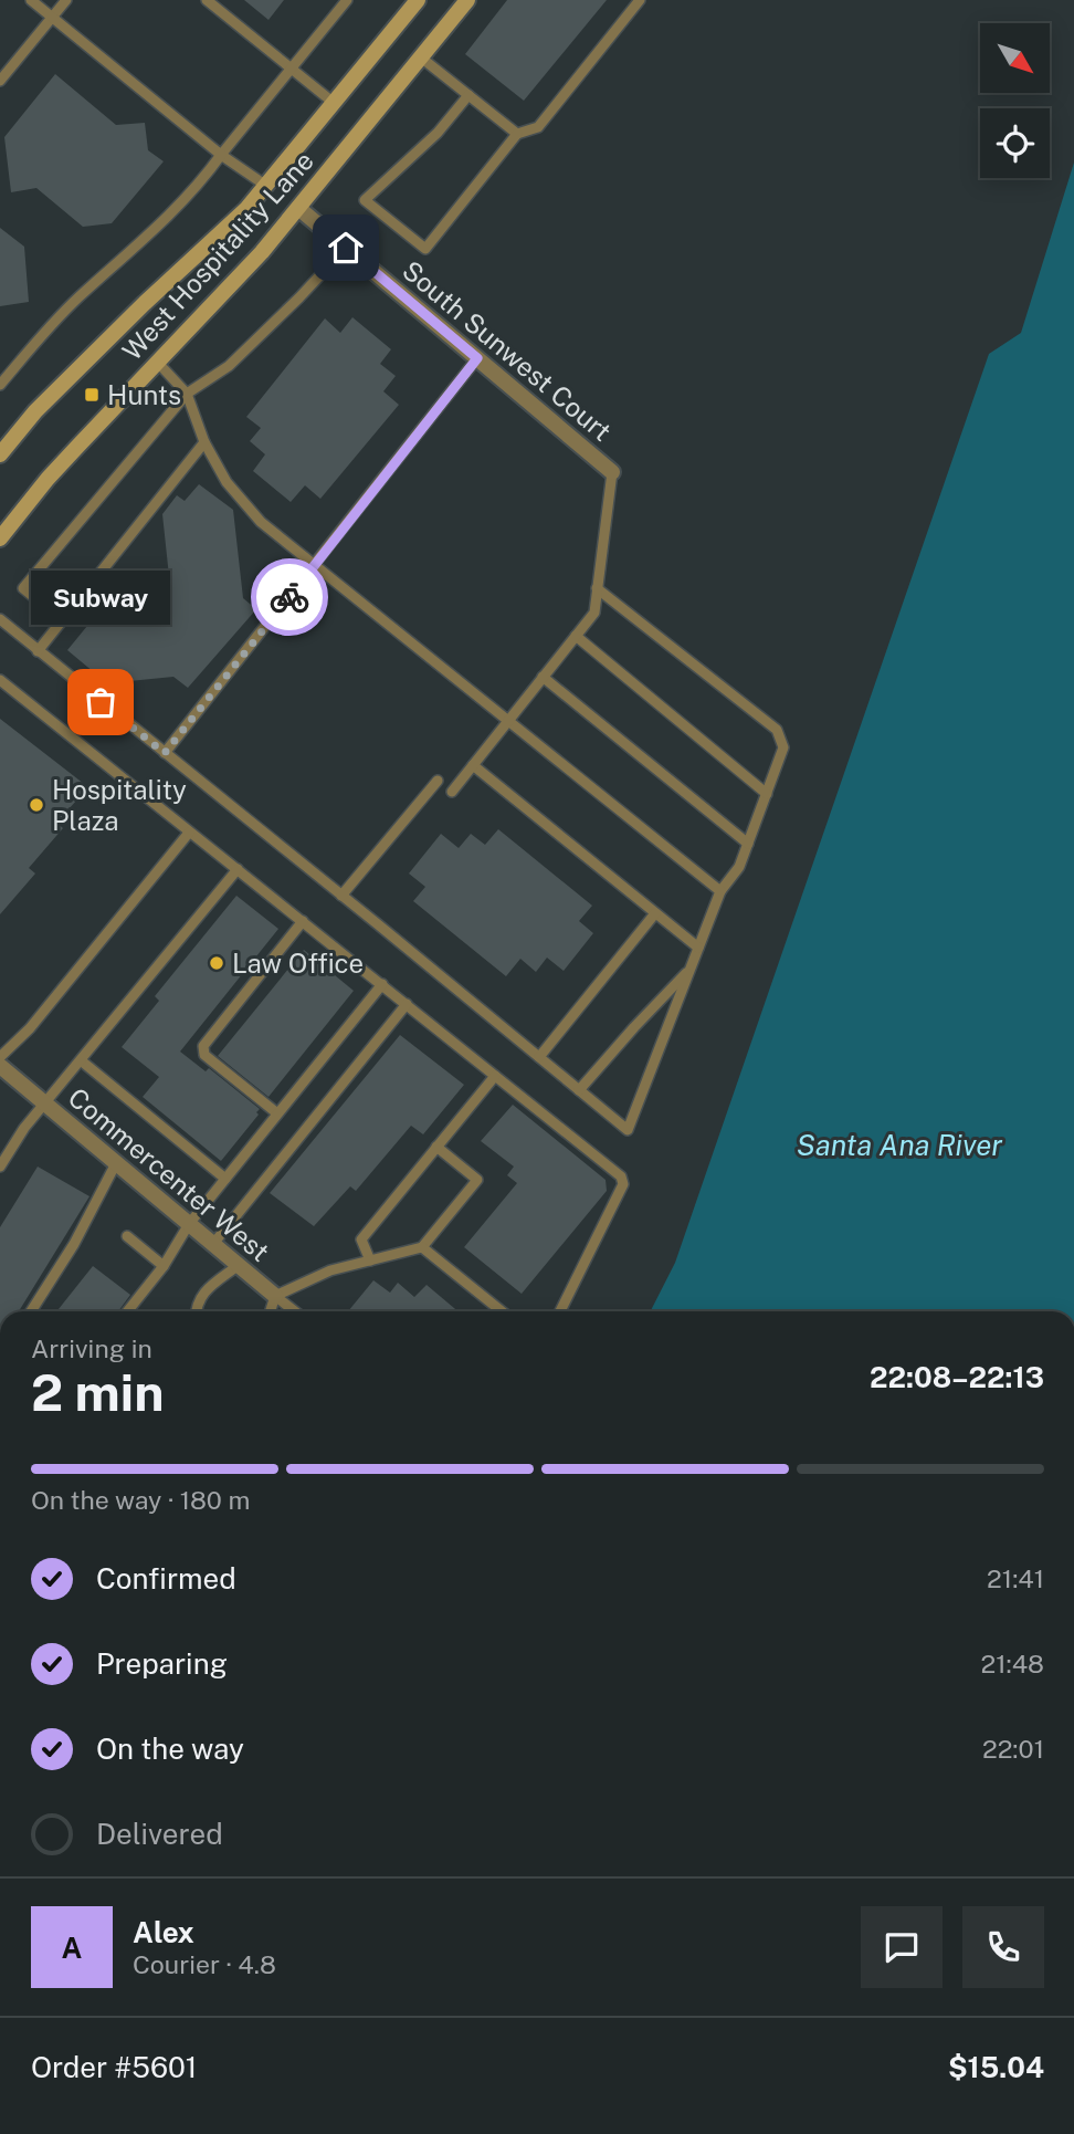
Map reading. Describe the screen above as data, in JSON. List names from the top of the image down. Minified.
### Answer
{"streets":{"main road":["West Hospitality Lane"],"street":["South Sunwest Court","Commercenter West"]},"crossings":[["West Hospitality Lane","South Sunwest Court"]],"water":["Santa Ana River"],"places":{"transit":["Hunts"],"other":["Subway","Hospitality Plaza","Law Office"]},"north":"bottom right","page":{"bubble":"Subway","heading":["2 min","Arriving in","22:08–22:13"],"panel":["Alex","Courier · 4.8","Order #5601","$15.04"],"bar":"On the way · 180 m","list":[["Confirmed","21:41"],["Preparing","21:48"],["On the way","22:01"],"Delivered"],"round":"A"}}
